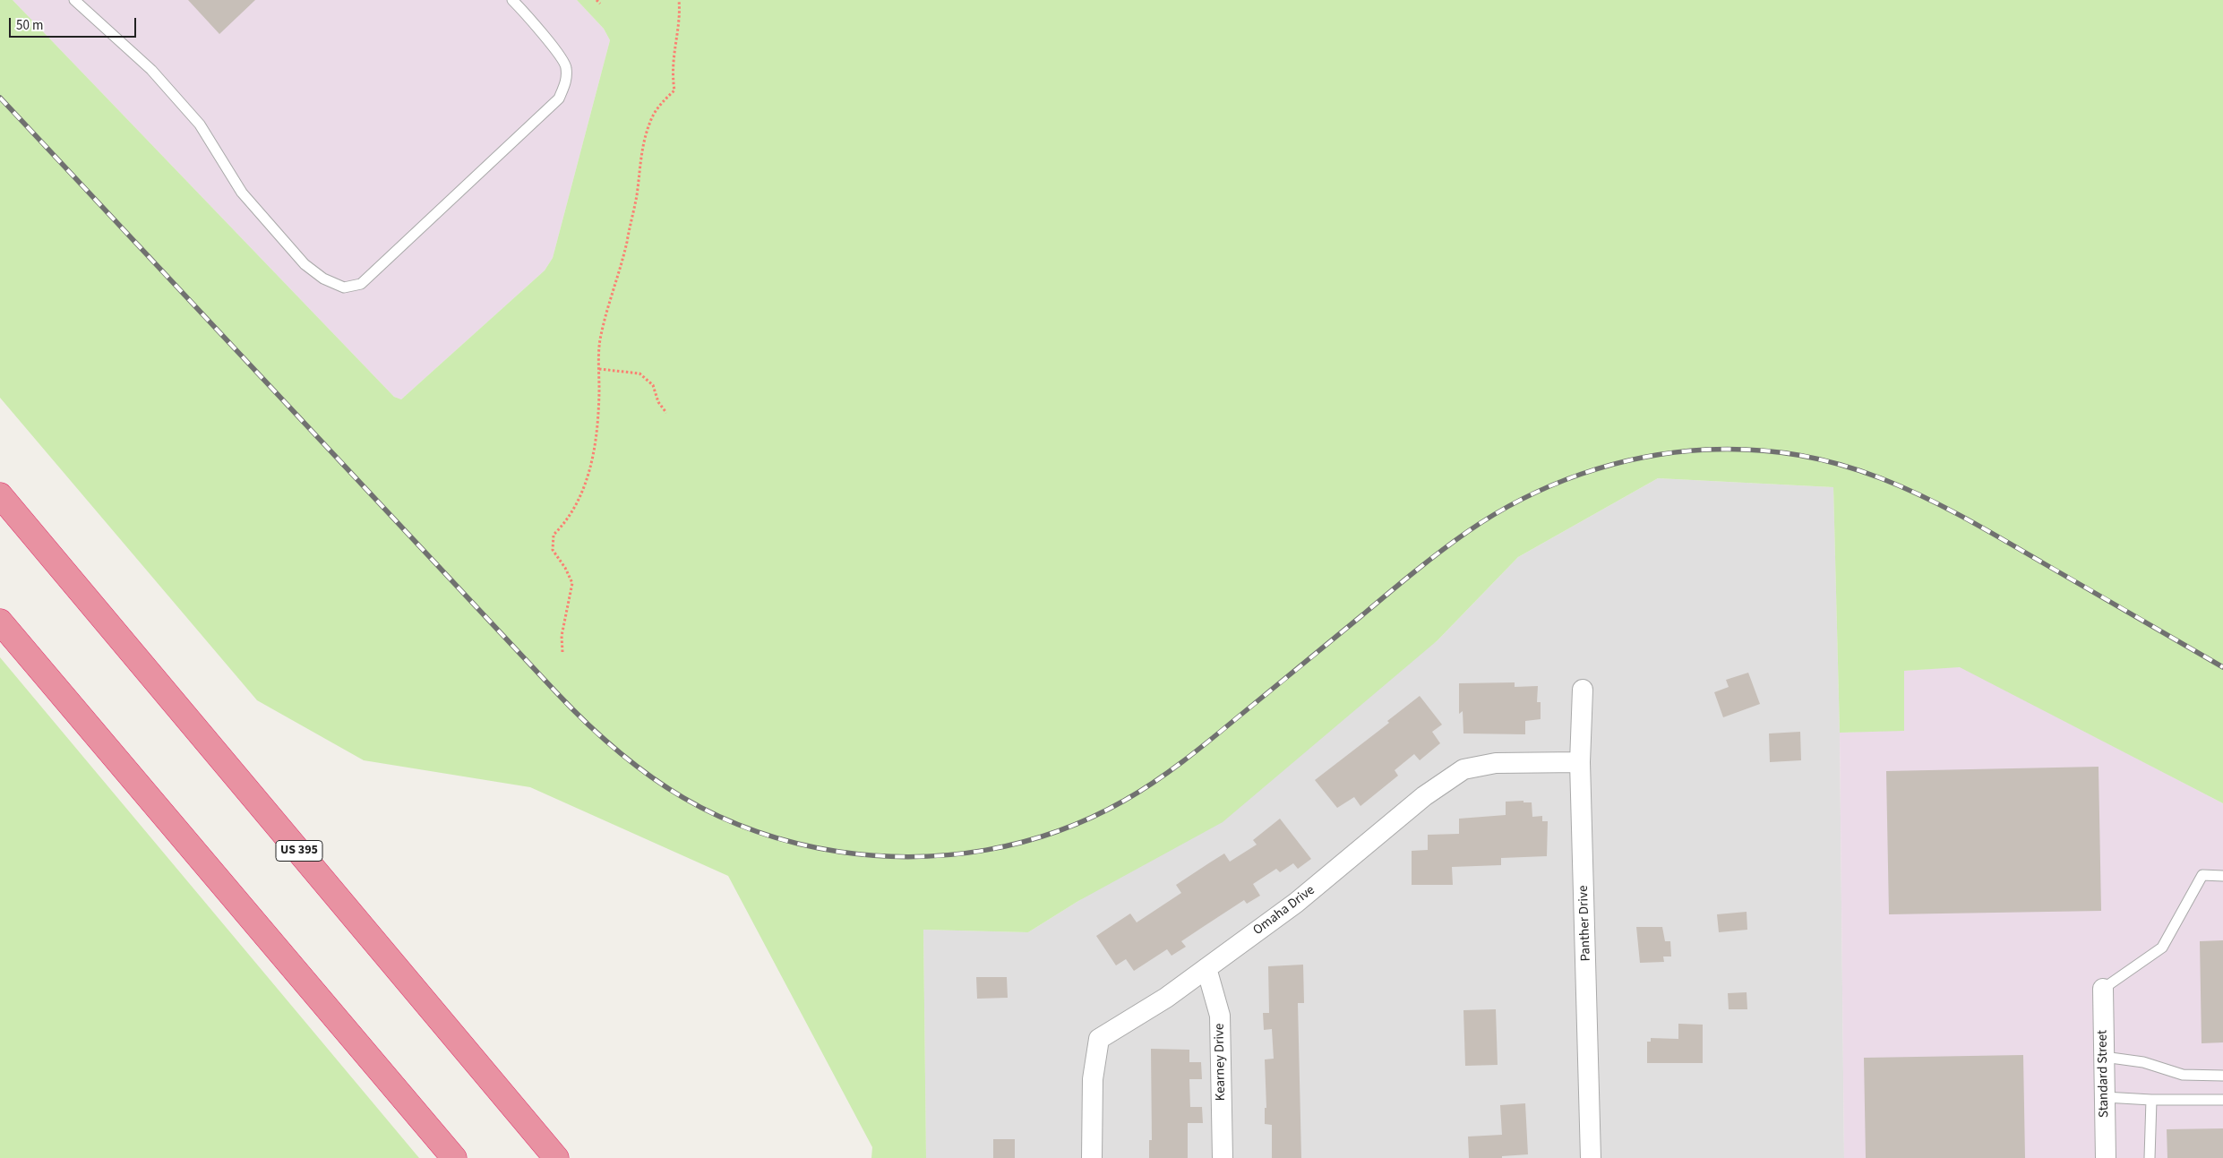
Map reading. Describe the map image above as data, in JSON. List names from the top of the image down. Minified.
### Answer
{"streets":{"highway":["US 395"],"street":["Omaha Drive","Panther Drive","Kearney Drive","Standard Street"]},"crossings":[["Omaha Drive","Panther Drive"],["Omaha Drive","Kearney Drive"]],"scale_bar":"50 m"}
